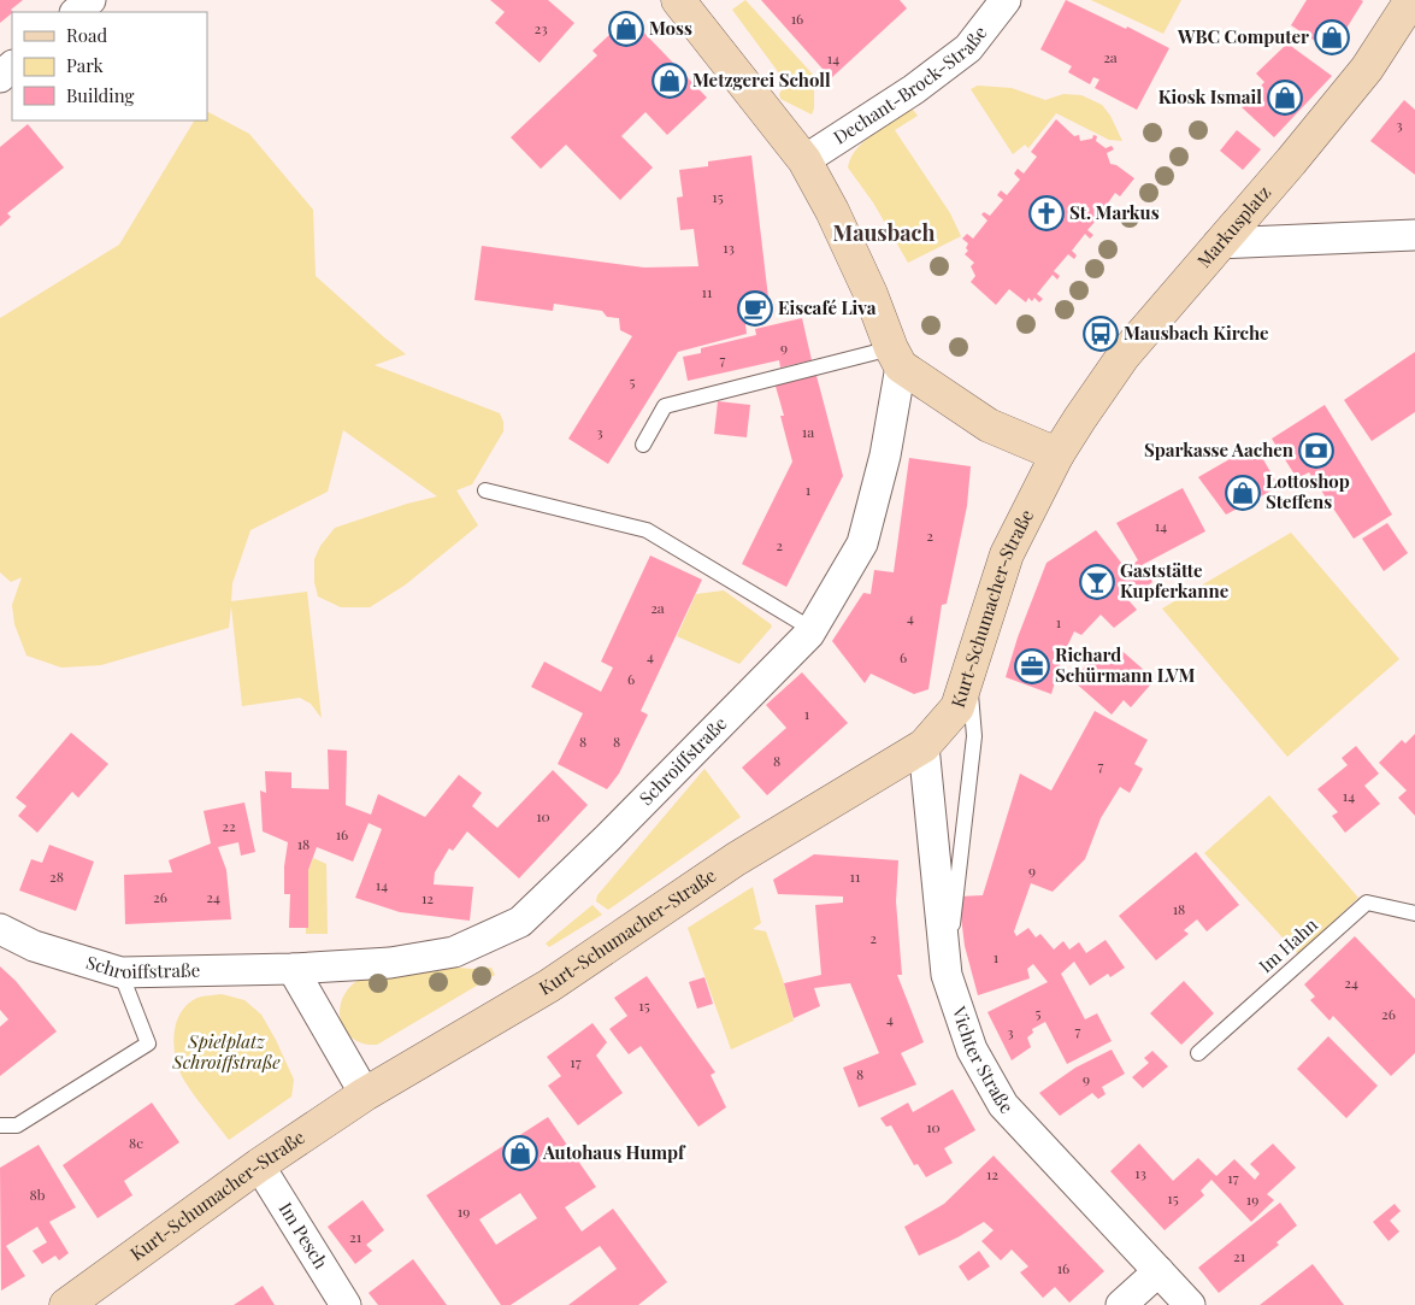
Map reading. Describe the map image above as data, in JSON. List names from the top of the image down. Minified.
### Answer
{"streets":{"main road":["Markusplatz","Kurt-Schumacher-Straße"],"street":["Dechant-Brock-Straße","Schroiffstraße","Vichter Straße","Im Pesch"],"lane":["Im Hahn"]},"crossings":[["Markusplatz","Kurt-Schumacher-Straße"],["Kurt-Schumacher-Straße","Vichter Straße"],["Kurt-Schumacher-Straße","Im Pesch"]],"districts":["Mausbach"],"parks":["Spielplatz Schroiffstraße"],"places":{"shop":["Moss","WBC Computer","Metzgerei Scholl","Kiosk Ismail","Lottoshop Steffens","Autohaus Humpf"],"church":["St. Markus"],"cafe":["Eiscafé Liva"],"bus stop":["Mausbach Kirche"],"bank":["Sparkasse Aachen"],"bar":["Gaststätte Kupferkanne"],"office":["Richard Schürmann LVM"]},"house_numbers":["16","23","2a","14","3","15","13","11","9","7","5","3","1a","1","14","2","2","2a","4","1","4","6","6","1","8","8","8","7","14","10","22","16","18","9","28","11","14","26","24","12","18","2","1","24","15","5","26","4","7","3","17","8","9","10","8c","13","12","17","8b","15","19","19","21","21","16"],"legend":["Road","Park","Building"]}
